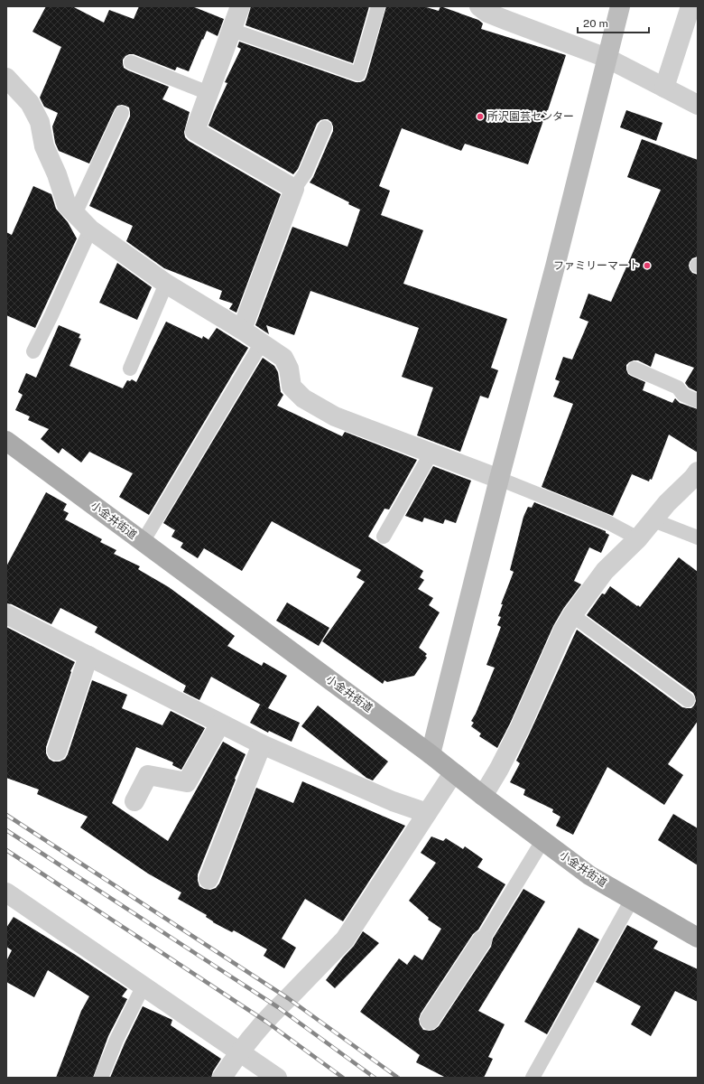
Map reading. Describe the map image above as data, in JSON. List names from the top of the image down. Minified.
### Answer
{"streets":{"main road":["小金井街道"]},"places":["所沢園芸センター","ファミリーマート"],"scale_bar":"20 m"}
